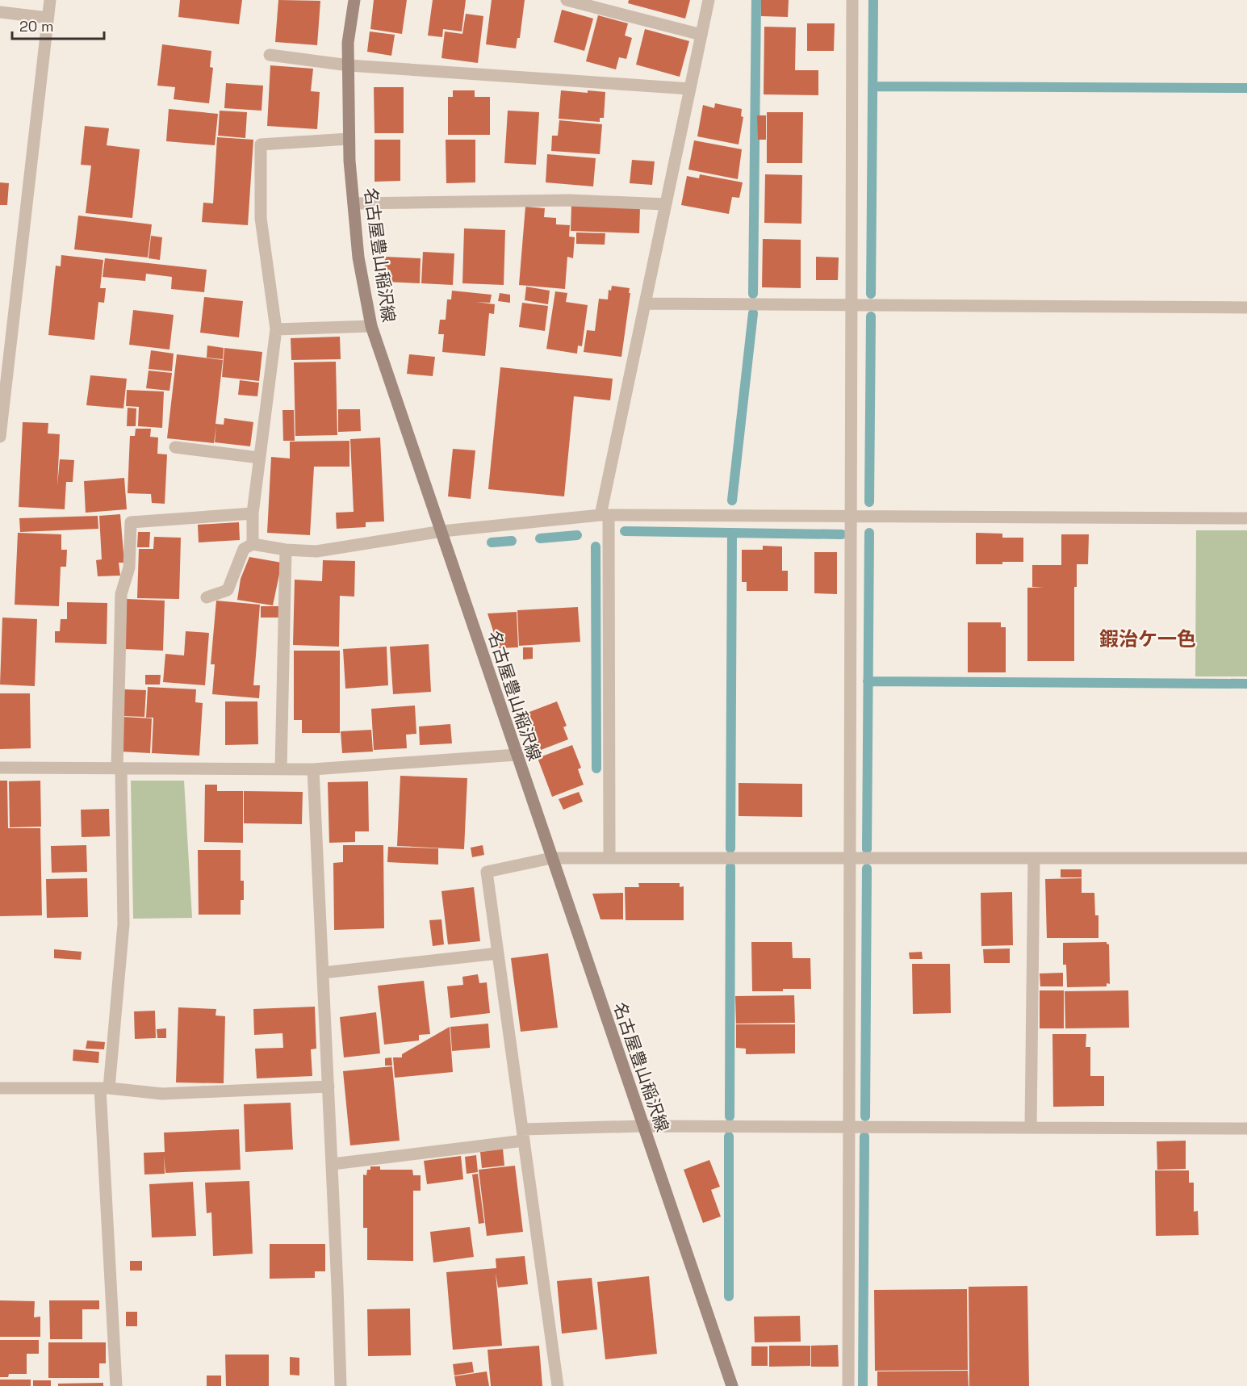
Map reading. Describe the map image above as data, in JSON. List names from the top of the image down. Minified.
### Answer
{"streets":{"main road":["名古屋豊山稲沢線"]},"districts":["鍜治ケ一色"],"scale_bar":"20 m"}
